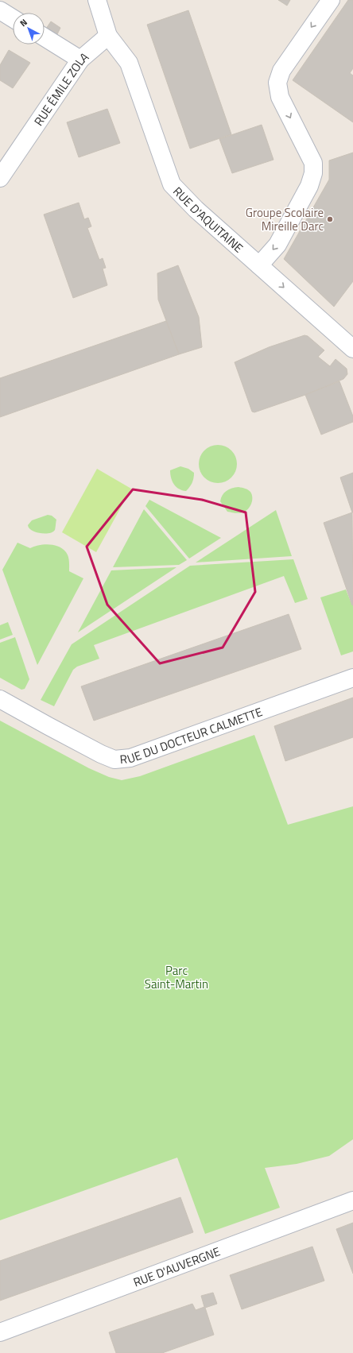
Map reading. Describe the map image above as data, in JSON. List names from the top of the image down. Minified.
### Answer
{"streets":{"street":["RUE ÉMILE ZOLA","RUE D'AQUITAINE","RUE DU DOCTEUR CALMETTE","RUE D'AUVERGNE"]},"crossings":[["RUE ÉMILE ZOLA","RUE D'AQUITAINE"]],"parks":["Parc Saint-Martin"],"places":["Groupe Scolaire Mireille Darc"],"north":"top left"}
